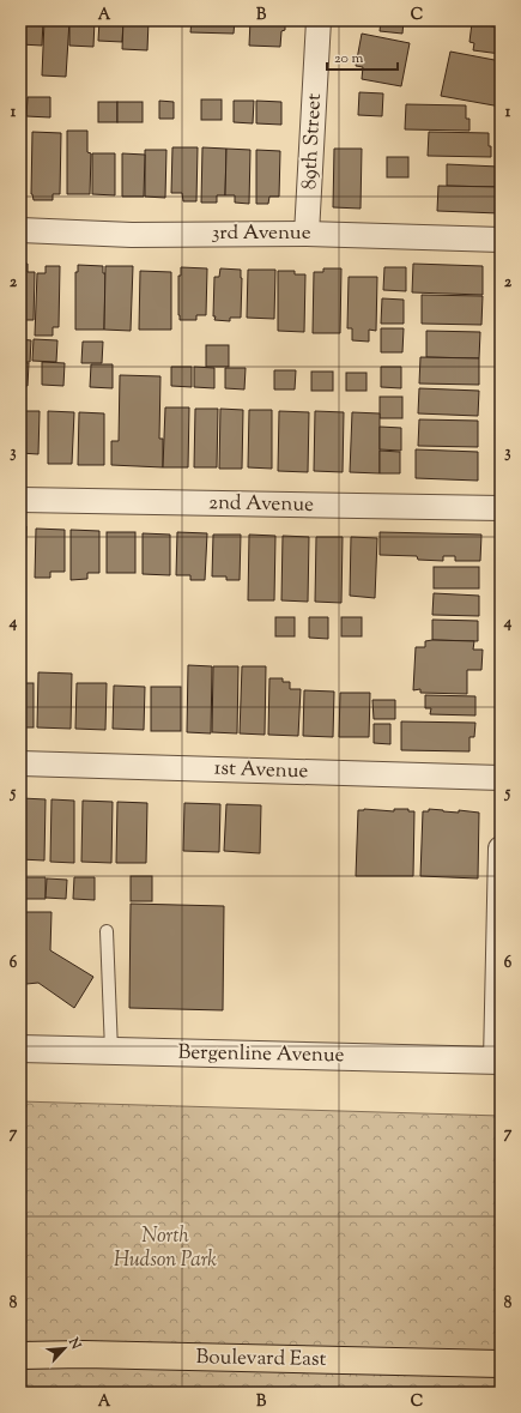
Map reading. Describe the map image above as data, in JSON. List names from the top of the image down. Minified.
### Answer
{"streets":{"main road":["Boulevard East"],"street":["89th Street","3rd Avenue","2nd Avenue","1st Avenue","Bergenline Avenue"]},"crossings":[["89th Street","3rd Avenue"]],"parks":["North Hudson Park"],"scale_bar":"20 m","north":"top right","grid":{"columns":["A","B","C"],"rows":["1","2","3","4","5","6","7","8"]}}
